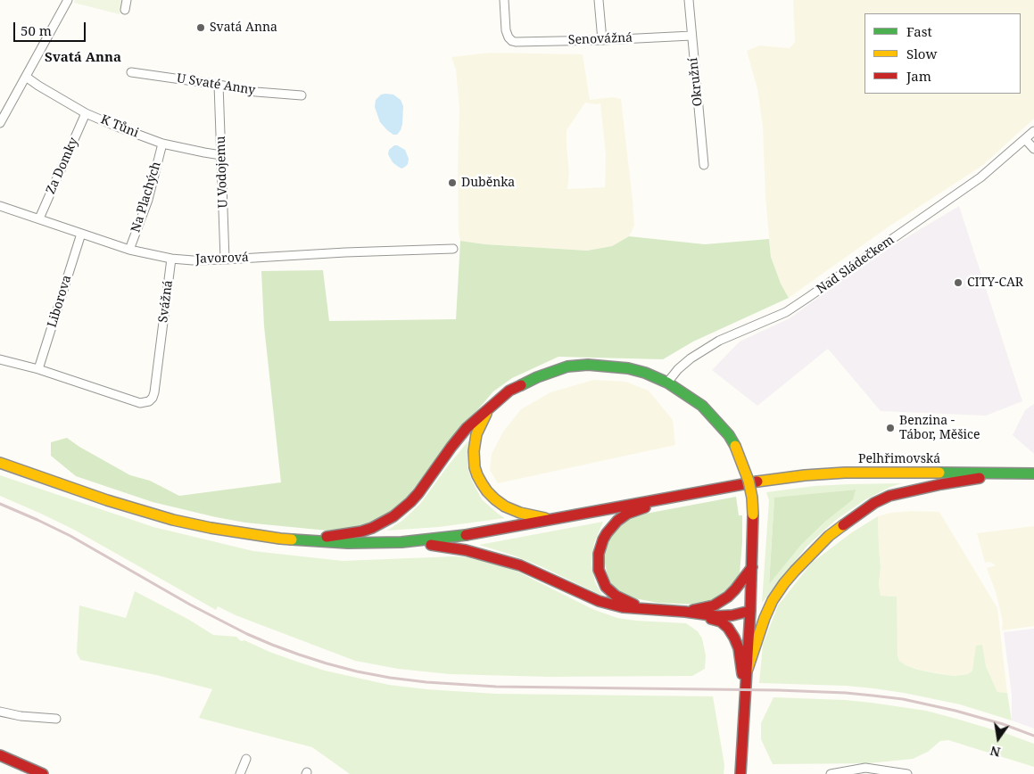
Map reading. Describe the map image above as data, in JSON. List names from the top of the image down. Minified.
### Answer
{"streets":{"main road":["Pelhřimovská"],"street":["Senovážná","Okružní","U Svaté Anny","K Tůni","Za Domky","U Vodojemu","Na Plachých","Javorová","Nad Sládečkem","Liborova","Svážná"]},"crossings":[["Senovážná","Okružní"],["U Svaté Anny","U Vodojemu"],["K Tůni","Za Domky"],["K Tůni","U Vodojemu"],["K Tůni","Na Plachých"],["Za Domky","Javorová"],["U Vodojemu","Javorová"],["Na Plachých","Javorová"],["Javorová","Liborova"],["Javorová","Svážná"],["Liborova","Svážná"]],"districts":["Svatá Anna"],"places":["Svatá Anna","Duběnka","CITY-CAR","Benzina - Tábor, Měšice"],"legend":["Fast","Slow","Jam"],"scale_bar":"50 m","north":"bottom"}
